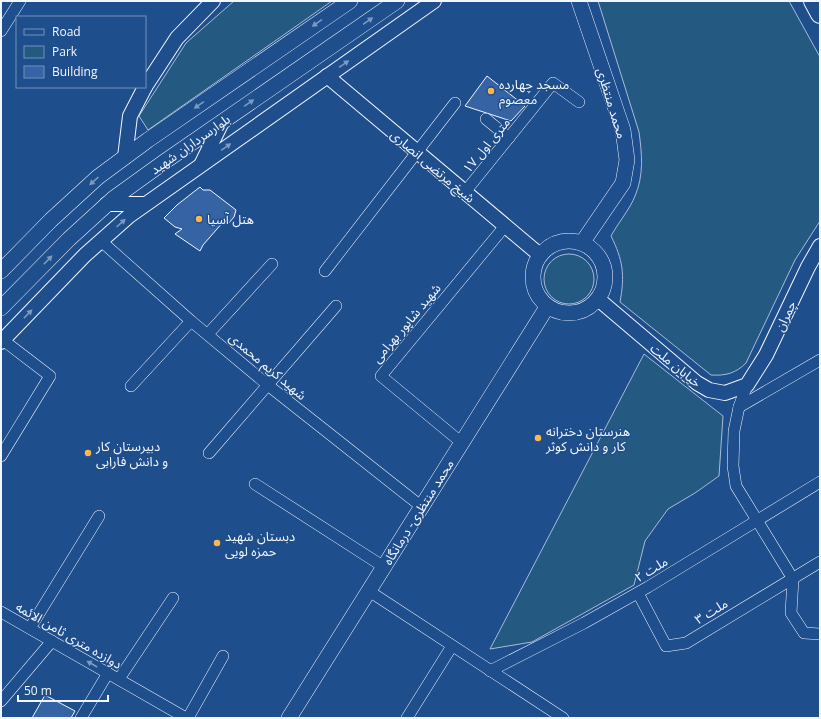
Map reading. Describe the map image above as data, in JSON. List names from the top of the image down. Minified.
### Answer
{"streets":{"main road":["محمد منتظری","بلوارسرداران شهید","محمد منتظری- درمانگاه"],"street":["۱۷ متری اول","شیخ مرتضی انصاری","چمران","شهید شاپور بهرامی","خیابان ملت","شهید کریم محمدی","ملت ۲","ملت ۳","دوازده متری ثامن الائمه"]},"crossings":[["محمد منتظری","شیخ مرتضی انصاری"],["محمد منتظری","خیابان ملت"],["محمد منتظری","محمد منتظری- درمانگاه"],["۱۷ متری اول","شیخ مرتضی انصاری"],["شیخ مرتضی انصاری","شهید شاپور بهرامی"],["شیخ مرتضی انصاری","خیابان ملت"],["شیخ مرتضی انصاری","محمد منتظری- درمانگاه"],["چمران","خیابان ملت"],["شهید شاپور بهرامی","محمد منتظری- درمانگاه"],["خیابان ملت","محمد منتظری- درمانگاه"],["شهید کریم محمدی","محمد منتظری- درمانگاه"],["ملت ۲","ملت ۳"]],"places":["مسجد چهارده معصوم","هتل آسیا","هنرستان دخترانه کار و دانش کوثر","دبیرستان کار و دانش فارابی","دبستان شهید حمزه لویی"],"legend":["Road","Park","Building"],"scale_bar":"50 m"}
